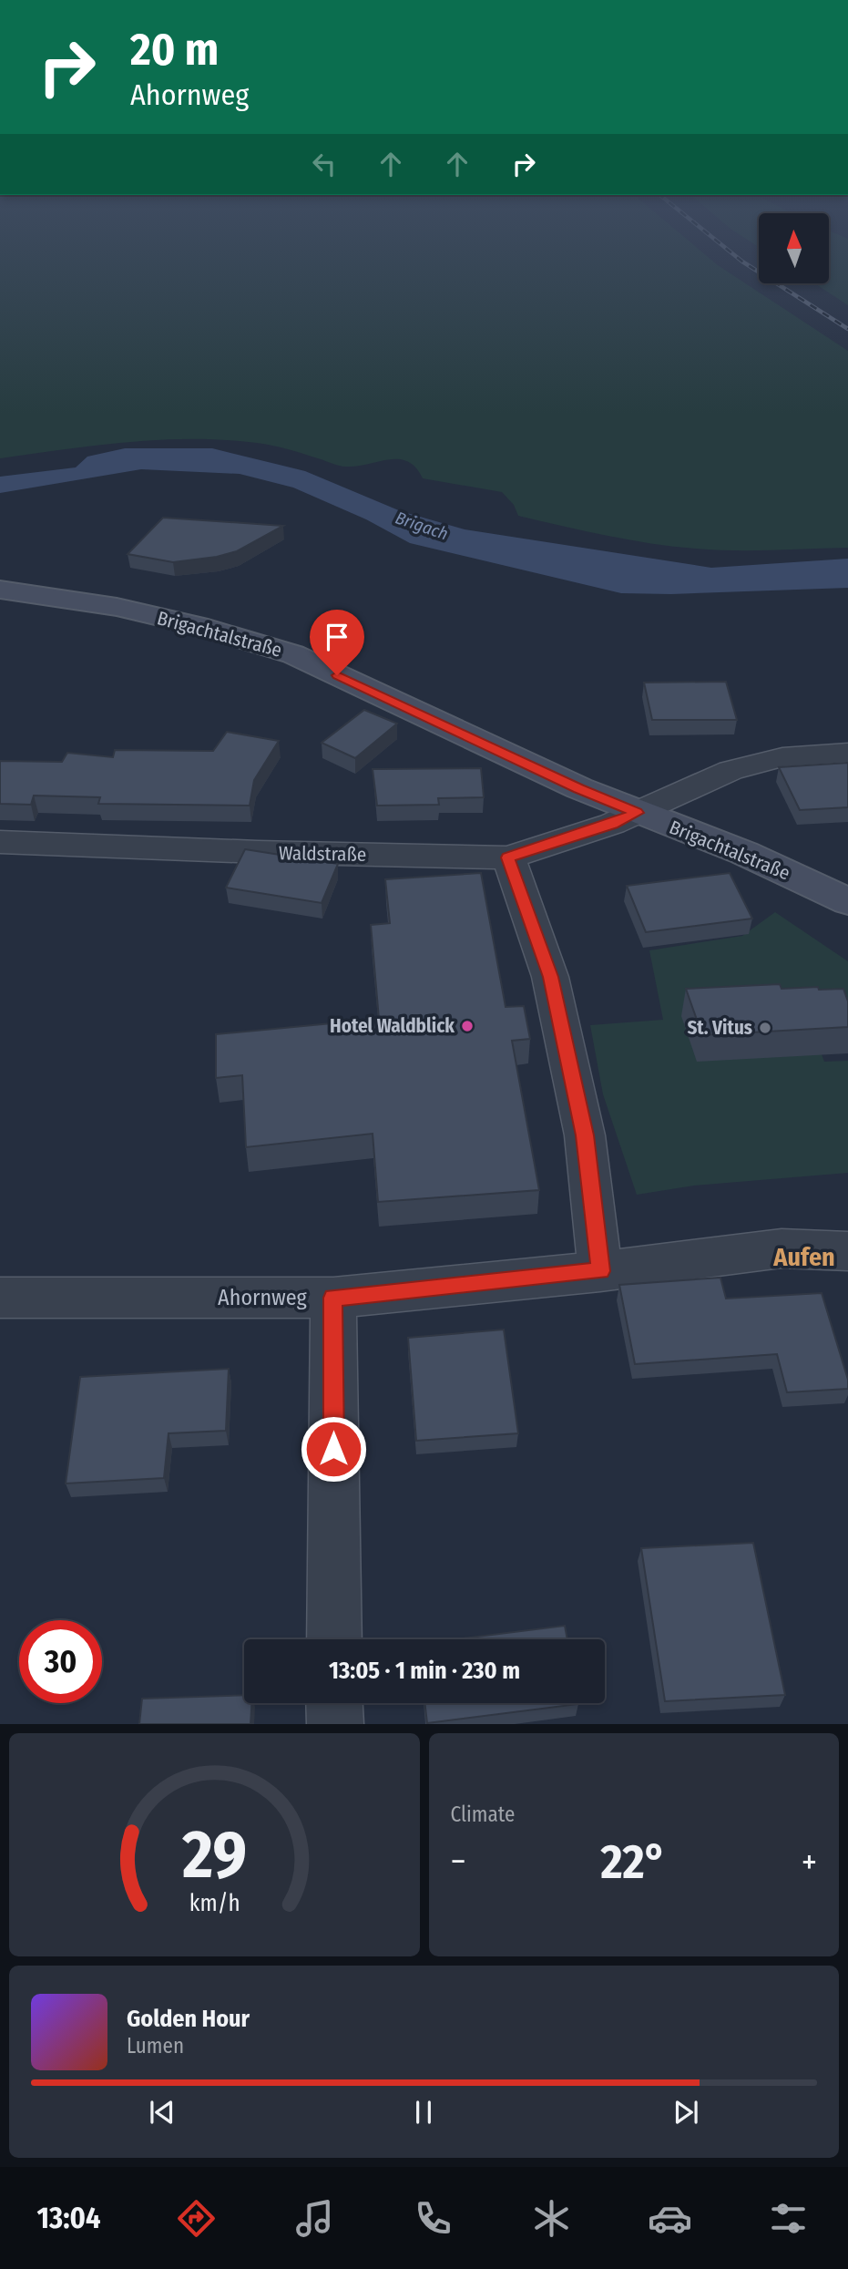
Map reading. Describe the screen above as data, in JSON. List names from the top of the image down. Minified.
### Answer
{"streets":{"street":["Brigachtalstraße","Waldstraße","Ahornweg"]},"crossings":[["Brigachtalstraße","Waldstraße"]],"districts":["Aufen"],"water":["Brigach"],"places":["Hotel Waldblick","St. Vitus"],"north":"top","page":{"turn":["20 m","Ahornweg"],"limit":"30","trip":"13:05 · 1 min · 230 m","tile":"Climate","heat":["−","22°","+"],"song":["Golden Hour","Lumen"],"tabs":"13:04","gauge":["29","km/h"]}}
